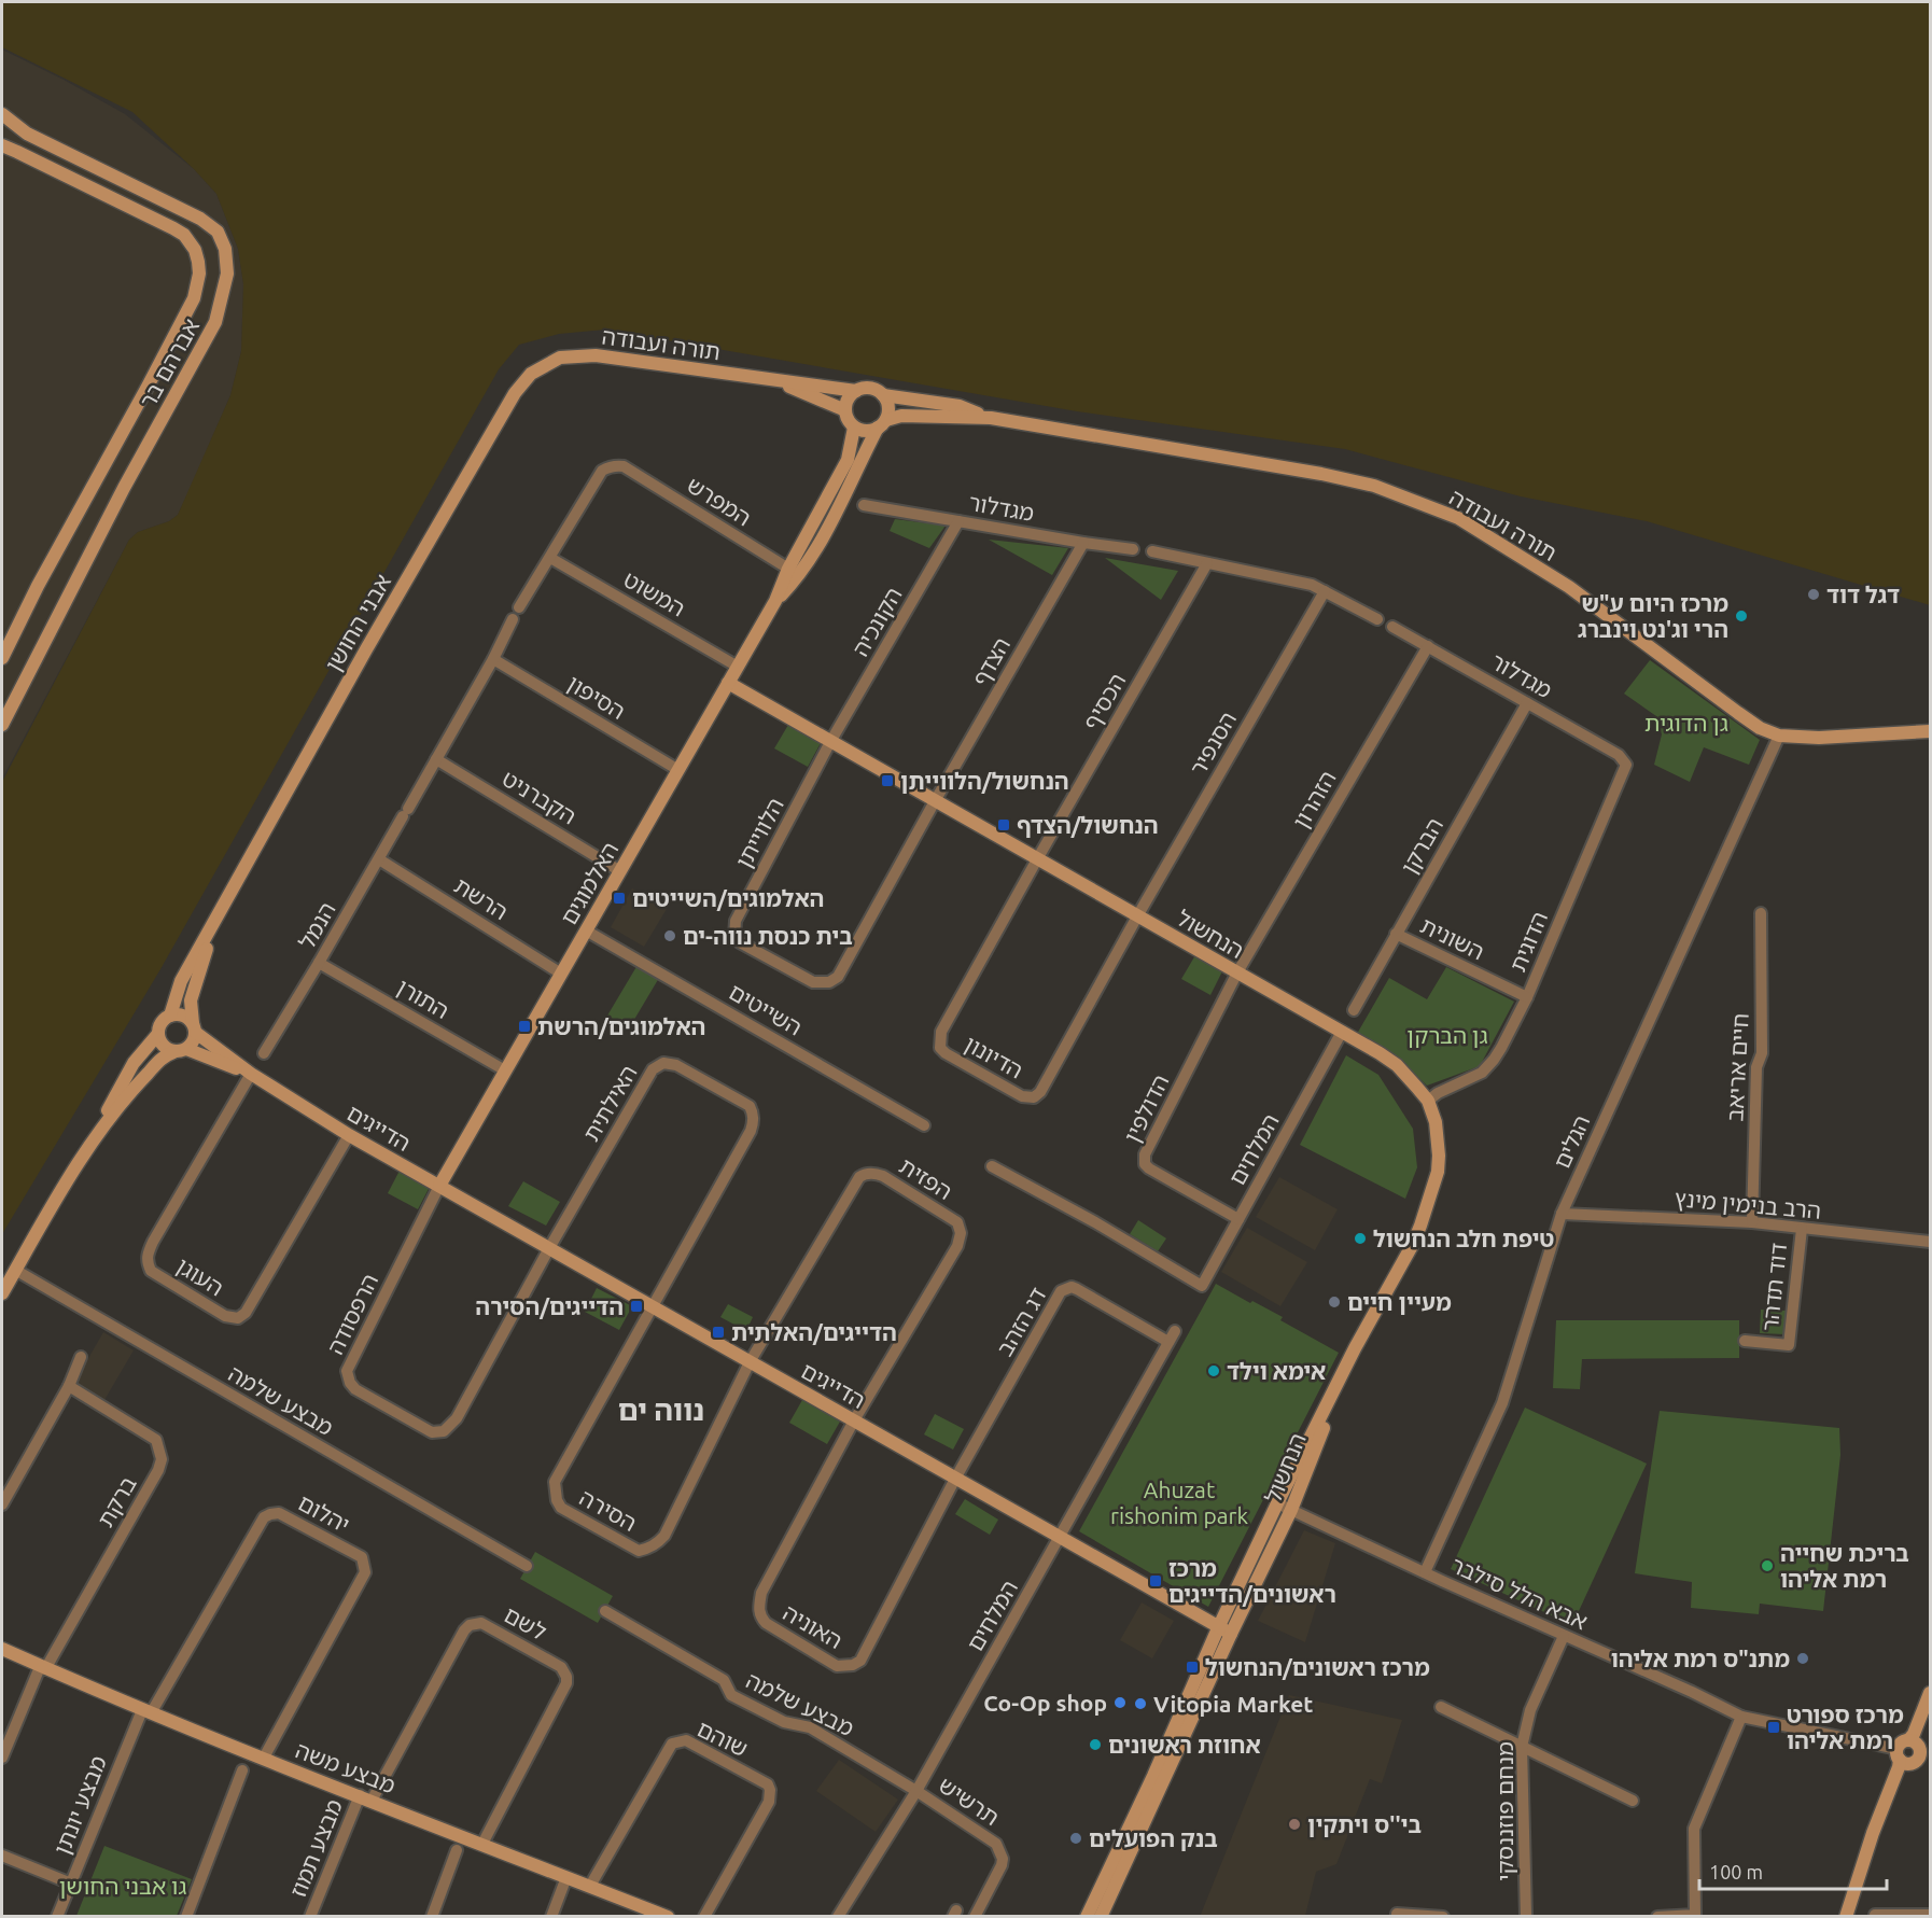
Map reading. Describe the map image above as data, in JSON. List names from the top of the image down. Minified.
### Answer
{"streets":{"street":["תורה ועבודה","אברהם בר","המפרש","מגדלור","המשוט","הקונכיה","אבני החושן","הצדף","הסיפון","הכסיף","הסנפיר","הקברניט","הזהרון","הלווייתן","הברקן","האלמוגים","הרשת","הנמל","הנחשול","השונית","הדוגית","התורן","השייטים","הדיונון","חיים אריאב","האילתית","הדולפין","הדייגים","הגלים","המלחים","הפזית","הרב בנימין מינץ","העוגן","דוד תדהר","הרפסודה","דג הזהב","מבצע שלמה","ברקת","הסירה","יהלום","אבא הלל סילבר","לשם","האוניה","שוהם","מבצע משה","תרשיש","מבצע יונתן","מנחם פוזננסקי","מבצע תמוז"]},"crossings":[["תורה ועבודה","אבני החושן"],["תורה ועבודה","האלמוגים"],["תורה ועבודה","הגלים"],["המפרש","המשוט"],["המפרש","האלמוגים"],["מגדלור","הקונכיה"],["מגדלור","הצדף"],["מגדלור","הזהרון"],["מגדלור","הברקן"],["מגדלור","הדוגית"],["המשוט","האלמוגים"],["הקונכיה","הלווייתן"],["הקונכיה","הנחשול"],["אבני החושן","הדייגים"],["הצדף","הלווייתן"],["הצדף","הנחשול"],["הסיפון","האלמוגים"],["הסיפון","הנמל"],["הכסיף","הנחשול"],["הכסיף","הדיונון"],["הסנפיר","הנחשול"],["הסנפיר","הדיונון"],["הקברניט","האלמוגים"],["הקברניט","הנמל"],["הזהרון","הנחשול"],["הזהרון","הדולפין"],["הלווייתן","הנחשול"],["הברקן","השונית"],["האלמוגים","הרשת"],["האלמוגים","הנחשול"],["האלמוגים","התורן"],["האלמוגים","השייטים"],["האלמוגים","הדייגים"],["האלמוגים","הרפסודה"],["הרשת","הנמל"],["הנמל","התורן"],["הנחשול","הדוגית"],["הנחשול","הדיונון"],["הנחשול","הדולפין"],["הנחשול","הדייגים"],["הנחשול","המלחים"],["הנחשול","אבא הלל סילבר"],["השונית","הדוגית"],["חיים אריאב","הרב בנימין מינץ"],["האילתית","הדייגים"],["האילתית","הרפסודה"],["האילתית","הסירה"],["הדולפין","המלחים"],["הדייגים","המלחים"],["הדייגים","הפזית"],["הדייגים","העוגן"],["הדייגים","הרפסודה"],["הדייגים","דג הזהב"],["הדייגים","הסירה"],["הדייגים","האוניה"],["הגלים","הרב בנימין מינץ"],["הגלים","אבא הלל סילבר"],["המלחים","דג הזהב"],["המלחים","מבצע שלמה"],["המלחים","תרשיש"],["הפזית","הסירה"],["הפזית","האוניה"],["הרב בנימין מינץ","דוד תדהר"],["דג הזהב","האוניה"],["מבצע שלמה","תרשיש"],["ברקת","מבצע משה"],["יהלום","מבצע משה"],["יהלום","מבצע יונתן"],["אבא הלל סילבר","מנחם פוזננסקי"],["לשם","מבצע משה"],["לשם","מבצע תמוז"],["שוהם","מבצע משה"],["מבצע משה","מבצע יונתן"],["מבצע משה","מבצע תמוז"]],"districts":["נווה ים"],"parks":["גן הדוגית","גן הברקן","Ahuzat rishonim park","גו אבני החושן"],"places":{"other":["דגל דוד","מרכז היום ע\"ש הרי וג'נט וינברג","בית כנסת נווה-ים","טיפת חלב הנחשול","מעיין חיים","אימא וילד","בריכת שחייה רמת אליהו","מתנ\"ס רמת אליהו","Co-Op shop","Vitopia Market","אחוזת ראשונים","בי''ס ויתקין","בנק הפועלים"],"transit":["הנחשול/הלווייתן","הנחשול/הצדף","האלמוגים/השייטים","האלמוגים/הרשת","הדייגים/הסירה","הדייגים/האלתית","מרכז ראשונים/הדייגים","מרכז ראשונים/הנחשול","מרכז ספורט רמת אליהו"]},"scale_bar":"100 m"}
